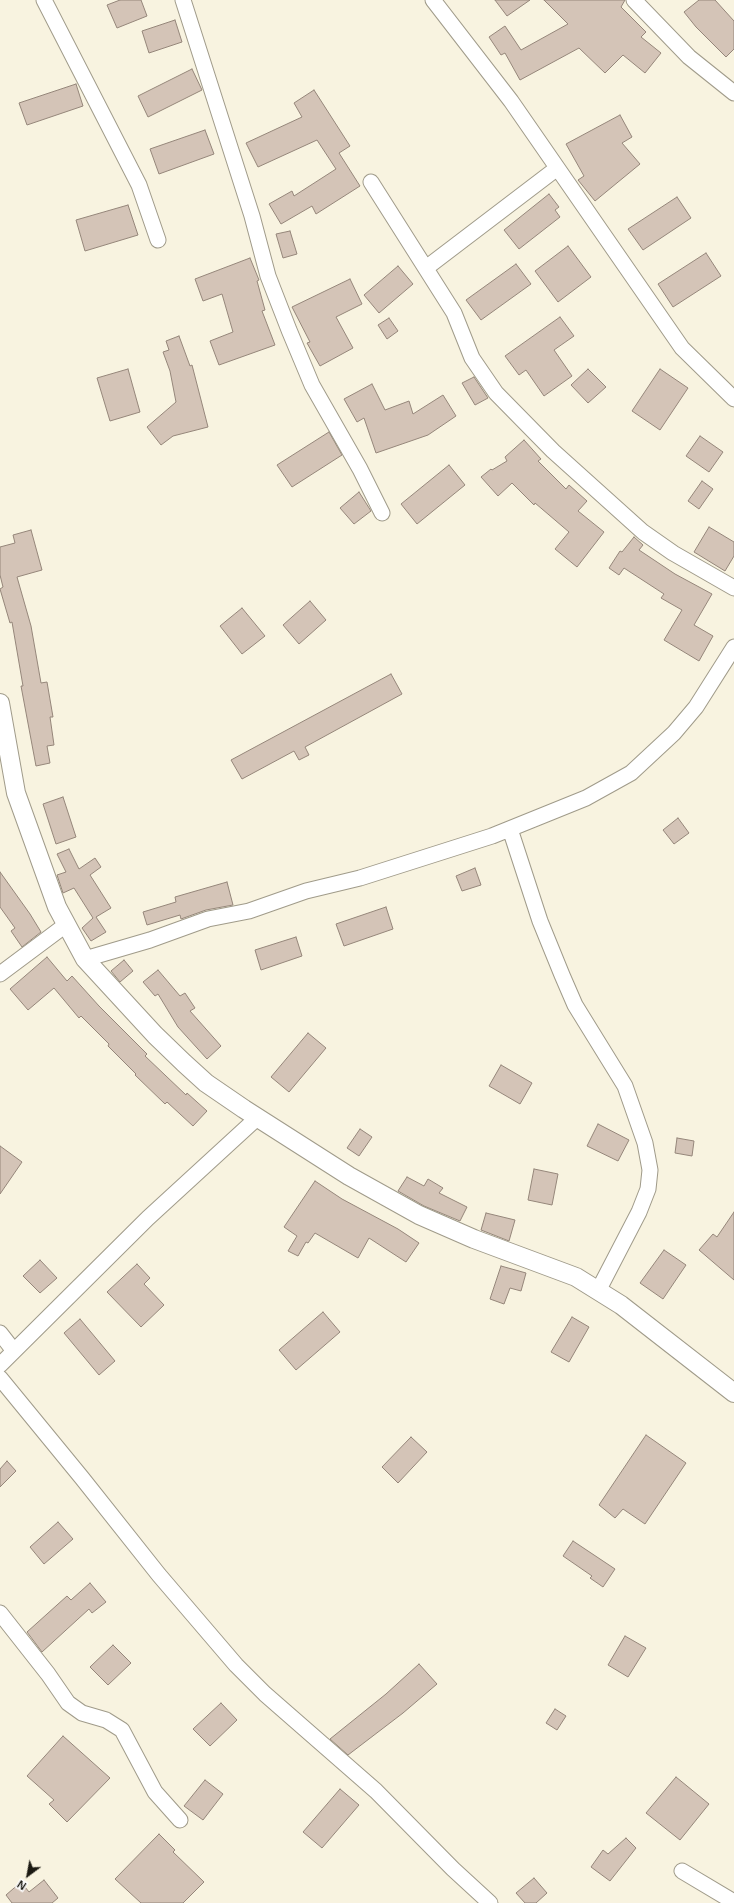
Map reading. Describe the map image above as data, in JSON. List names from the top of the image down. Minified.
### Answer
{"north":"bottom left"}
